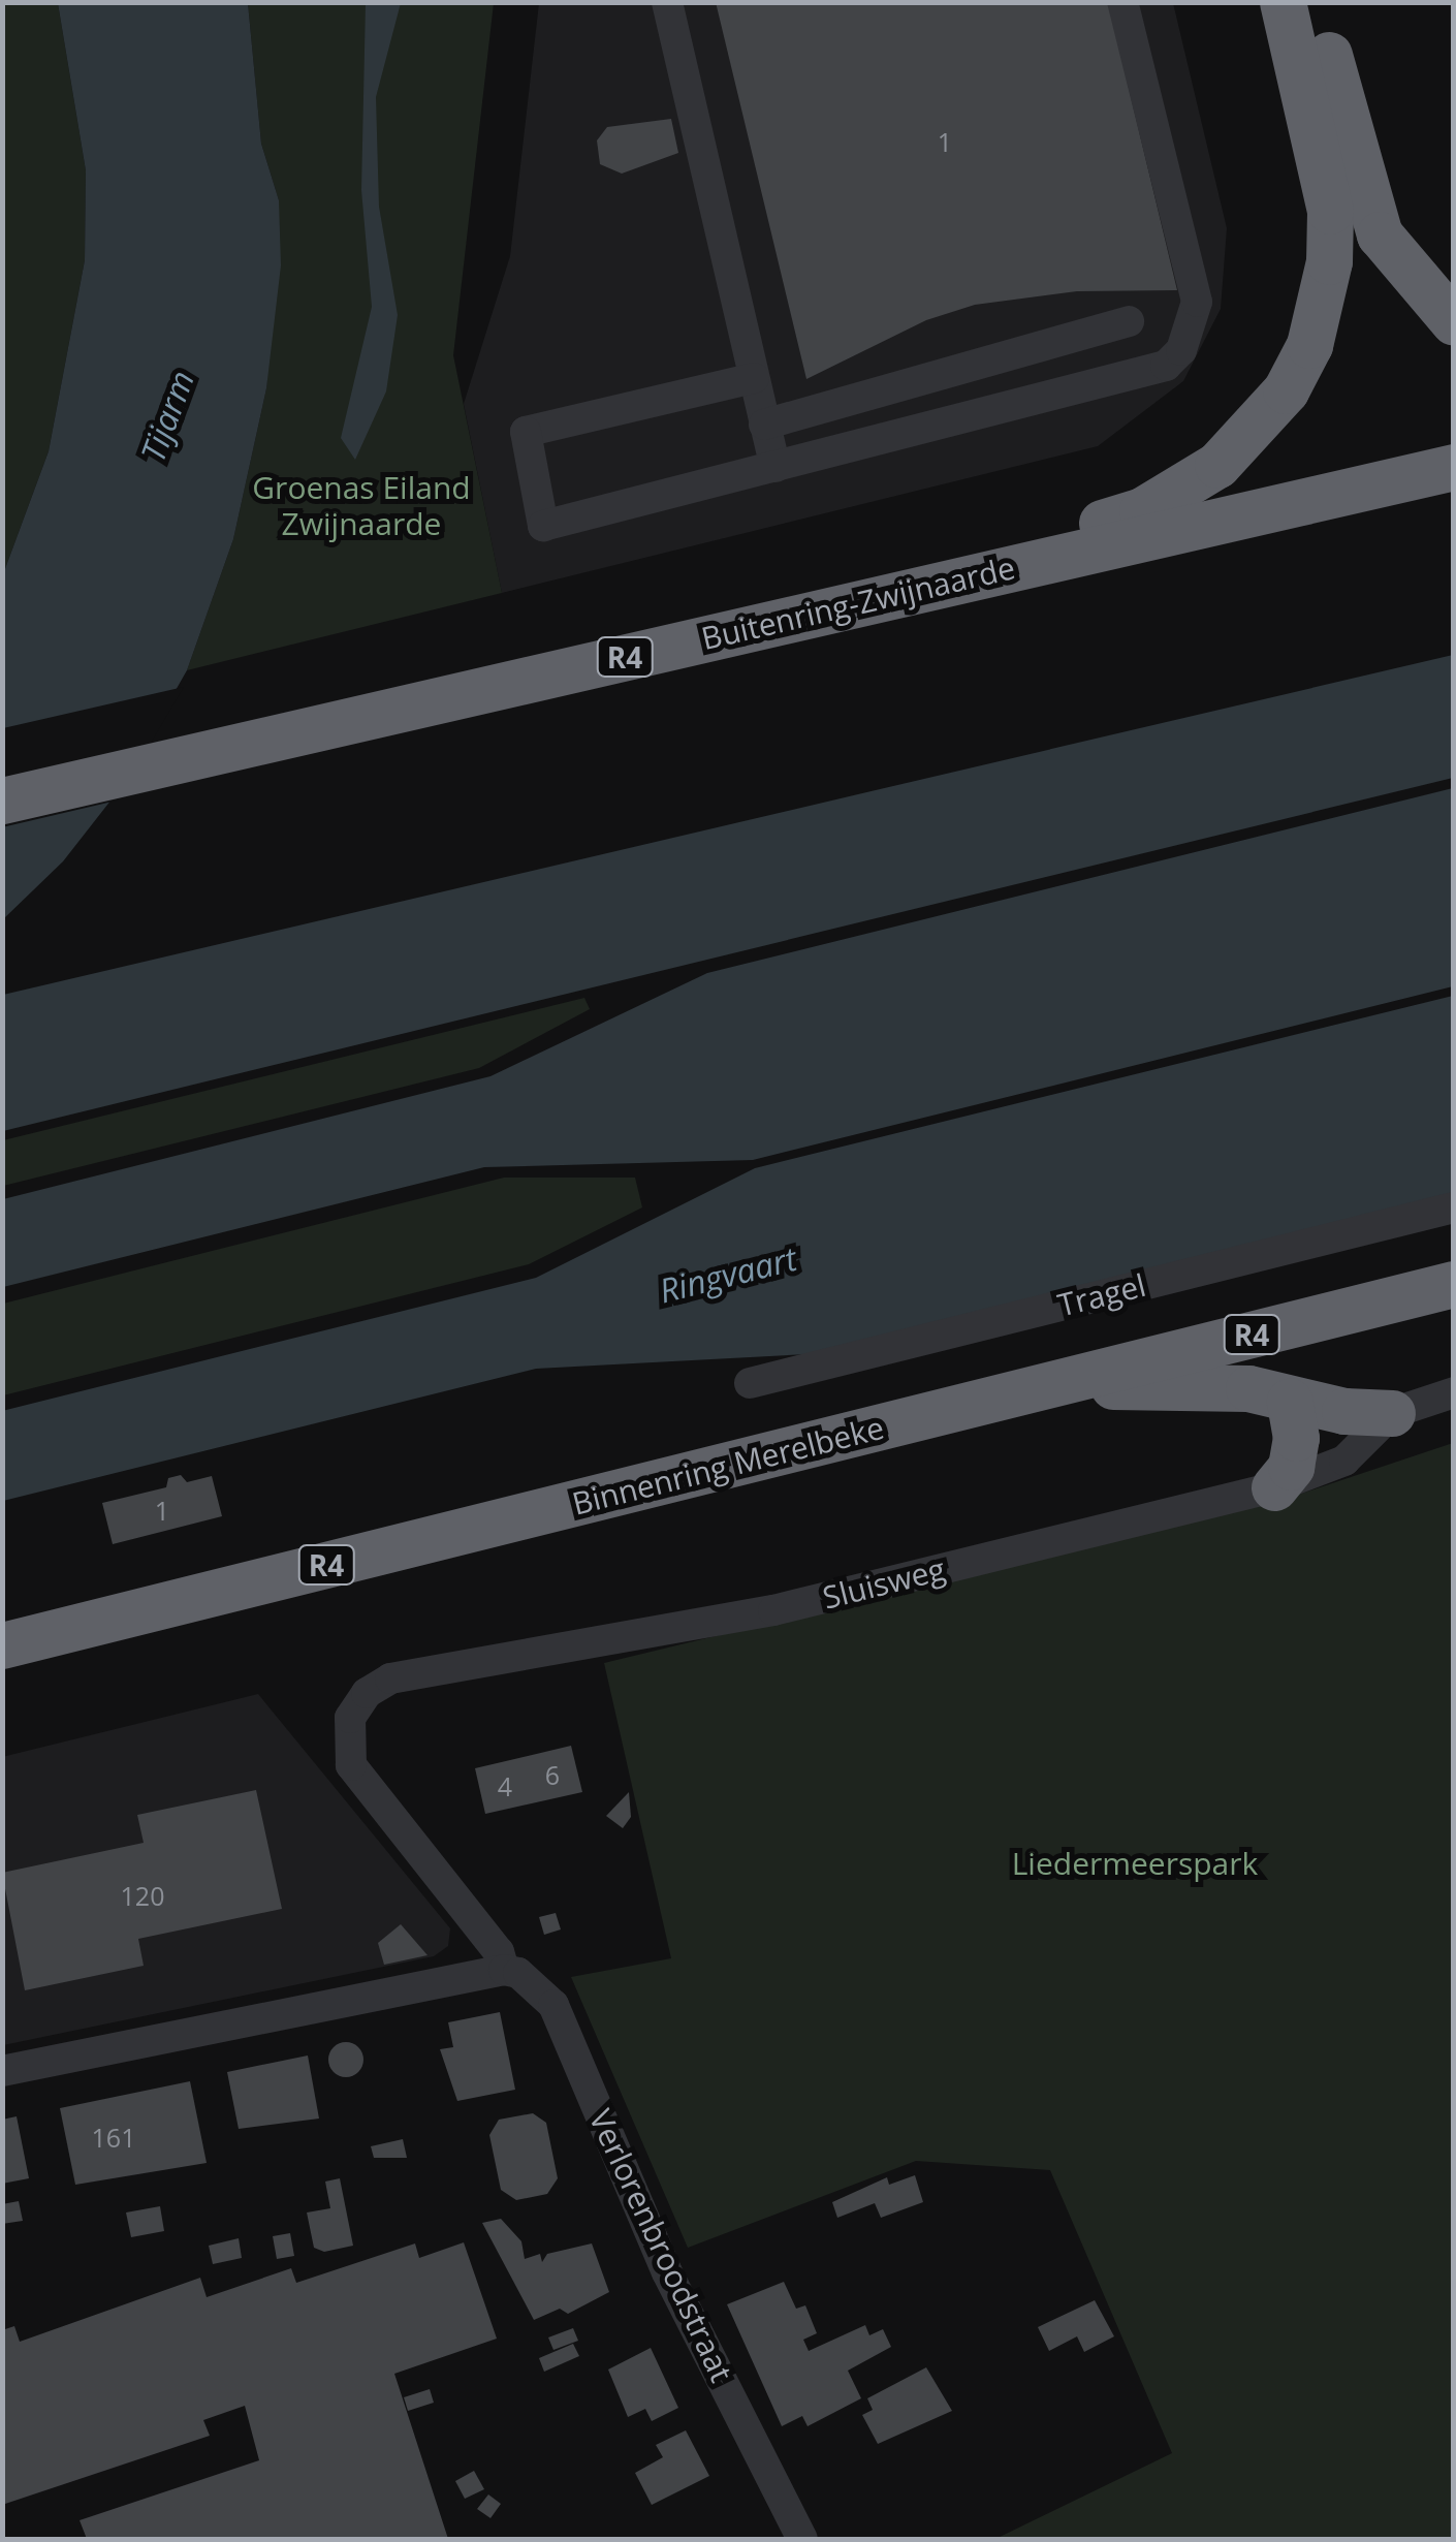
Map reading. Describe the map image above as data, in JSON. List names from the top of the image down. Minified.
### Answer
{"streets":{"highway":["Buitenring-Zwijnaarde","R4","Binnenring Merelbeke"],"street":["Tragel","Sluisweg","Verlorenbroodstraat"]},"crossings":[["R4","Binnenring Merelbeke"],["R4","Sluisweg"],["Sluisweg","Verlorenbroodstraat"]],"water":["Tijarm","Ringvaart"],"parks":["Groenas Eiland Zwijnaarde","Liedermeerspark"],"house_numbers":["1","1","6","4","120","161"]}
